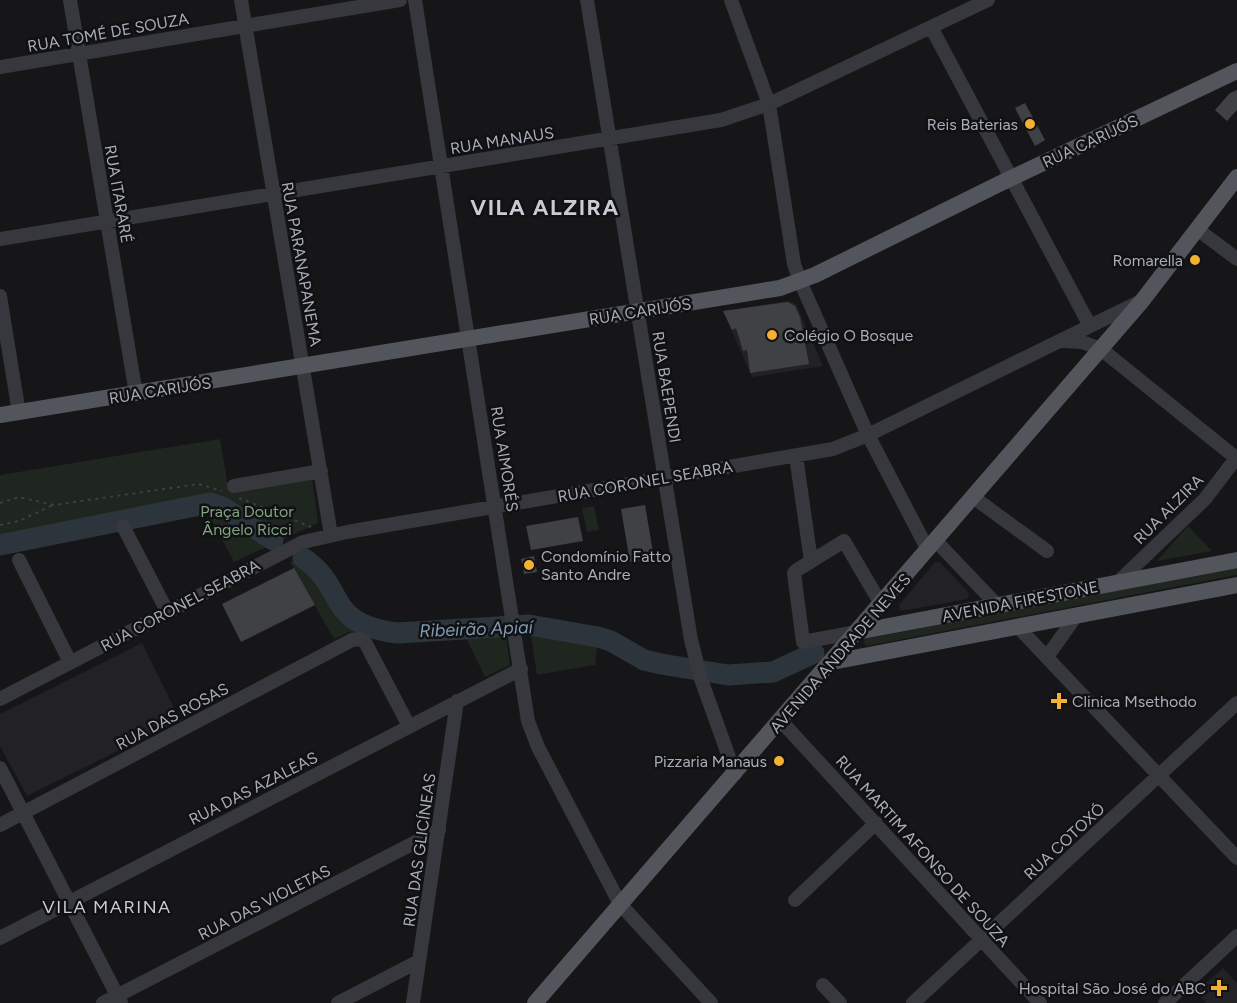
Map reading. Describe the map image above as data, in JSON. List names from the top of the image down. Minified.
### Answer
{"streets":{"main road":["RUA CARIJÓS","RUA CORONEL SEABRA","AVENIDA FIRESTONE","AVENIDA ANDRADE NEVES"],"street":["RUA TOMÉ DE SOUZA","RUA MANAUS","RUA ITARARÉ","RUA PARANAPANEMA","RUA BAEPENDI","RUA AIMORÉS","RUA ALZIRA","RUA DAS ROSAS","RUA DAS AZALEAS","RUA COTOXÓ","RUA DAS GLICÍNEAS","RUA MARTIM AFONSO DE SOUZA","RUA DAS VIOLETAS"]},"crossings":[["RUA TOMÉ DE SOUZA","RUA ITARARÉ"],["RUA TOMÉ DE SOUZA","RUA PARANAPANEMA"],["RUA MANAUS","RUA ITARARÉ"],["RUA MANAUS","RUA PARANAPANEMA"],["RUA MANAUS","RUA BAEPENDI"],["RUA MANAUS","RUA AIMORÉS"],["RUA CARIJÓS","RUA ITARARÉ"],["RUA CARIJÓS","RUA PARANAPANEMA"],["RUA CARIJÓS","RUA BAEPENDI"],["RUA CARIJÓS","RUA AIMORÉS"],["RUA PARANAPANEMA","RUA CORONEL SEABRA"],["RUA BAEPENDI","RUA CORONEL SEABRA"],["RUA BAEPENDI","AVENIDA ANDRADE NEVES"],["RUA AIMORÉS","RUA CORONEL SEABRA"],["RUA AIMORÉS","AVENIDA ANDRADE NEVES"],["RUA AIMORÉS","RUA DAS AZALEAS"],["RUA CORONEL SEABRA","AVENIDA ANDRADE NEVES"],["RUA ALZIRA","AVENIDA FIRESTONE"],["AVENIDA FIRESTONE","AVENIDA ANDRADE NEVES"],["AVENIDA ANDRADE NEVES","RUA MARTIM AFONSO DE SOUZA"],["RUA DAS ROSAS","RUA DAS AZALEAS"],["RUA DAS AZALEAS","RUA DAS GLICÍNEAS"],["RUA COTOXÓ","RUA MARTIM AFONSO DE SOUZA"],["RUA DAS GLICÍNEAS","RUA DAS VIOLETAS"]],"districts":["VILA ALZIRA","VILA MARINA"],"water":["Ribeirão Apiaí"],"parks":["Praça Doutor Ângelo Ricci"],"places":{"other":["Reis Baterias","Romarella","Colégio O Bosque","Condomínio Fatto Santo Andre","Pizzaria Manaus"],"health":["Clinica Msethodo","Hospital São José do ABC"]}}
